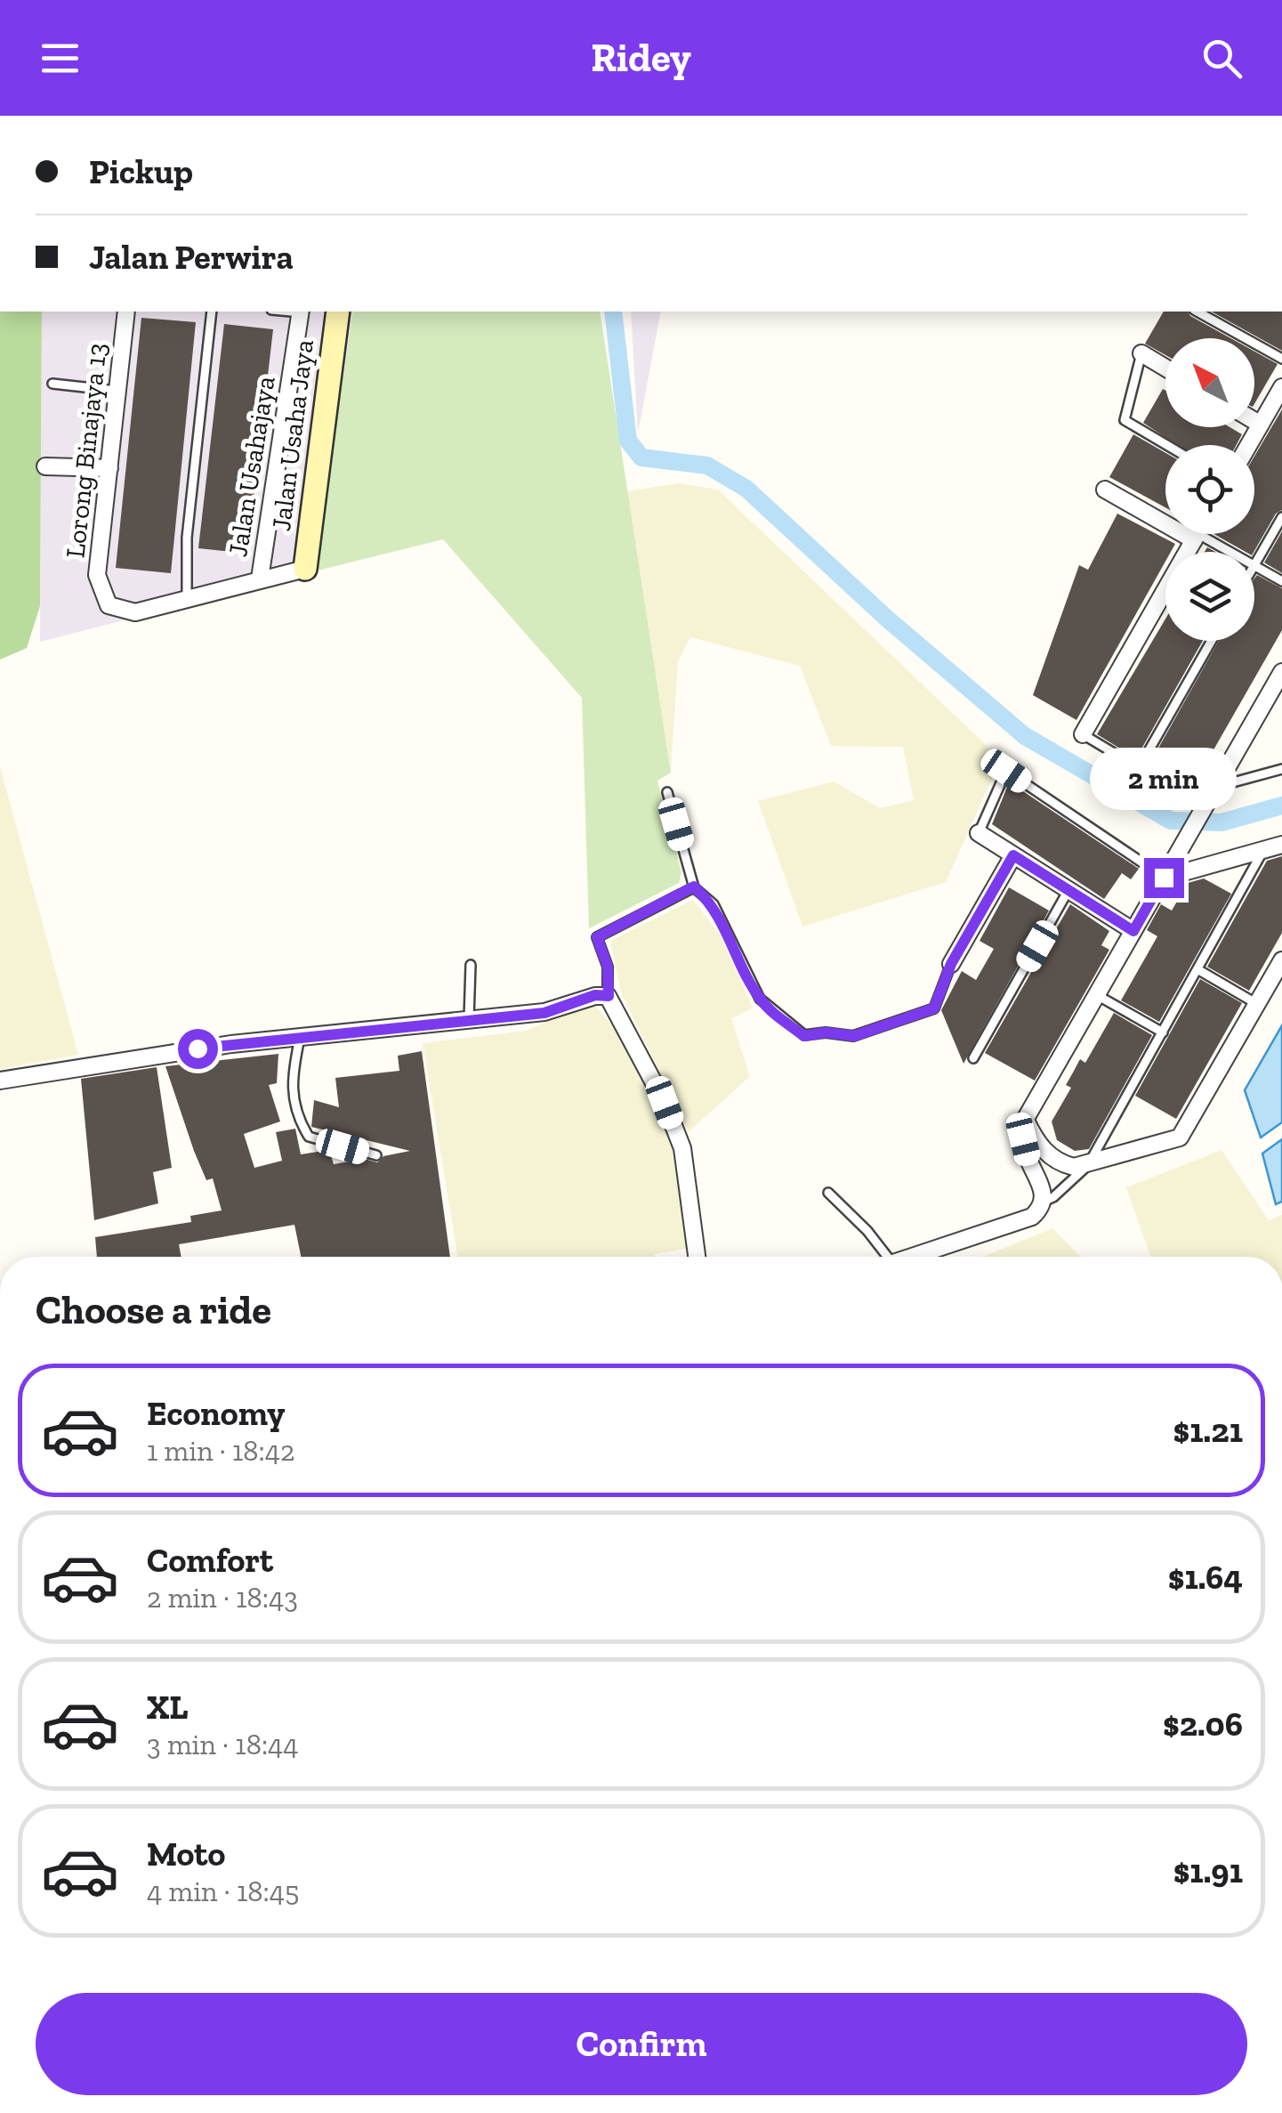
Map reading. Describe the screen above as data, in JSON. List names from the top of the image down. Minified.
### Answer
{"streets":{"street":["Jalan Usaha Jaya","Lorong Binajaya 13","Jalan Usahajaya"]},"crossings":[["Jalan Usaha Jaya","Lorong Binajaya 13"],["Lorong Binajaya 13","Jalan Usahajaya"]],"north":"top left","page":{"header":"Ridey","banner":["Pickup","Jalan Perwira"],"bubble":"2 min","heading":"Choose a ride","list":[{"name":"Economy","note":"1 min · 18:42","value":"$1.21"},{"name":"Comfort","note":"2 min · 18:43","value":"$1.64"},{"name":"XL","note":"3 min · 18:44","value":"$2.06"},{"name":"Moto","note":"4 min · 18:45","value":"$1.91"}],"buttons":"Confirm"}}
